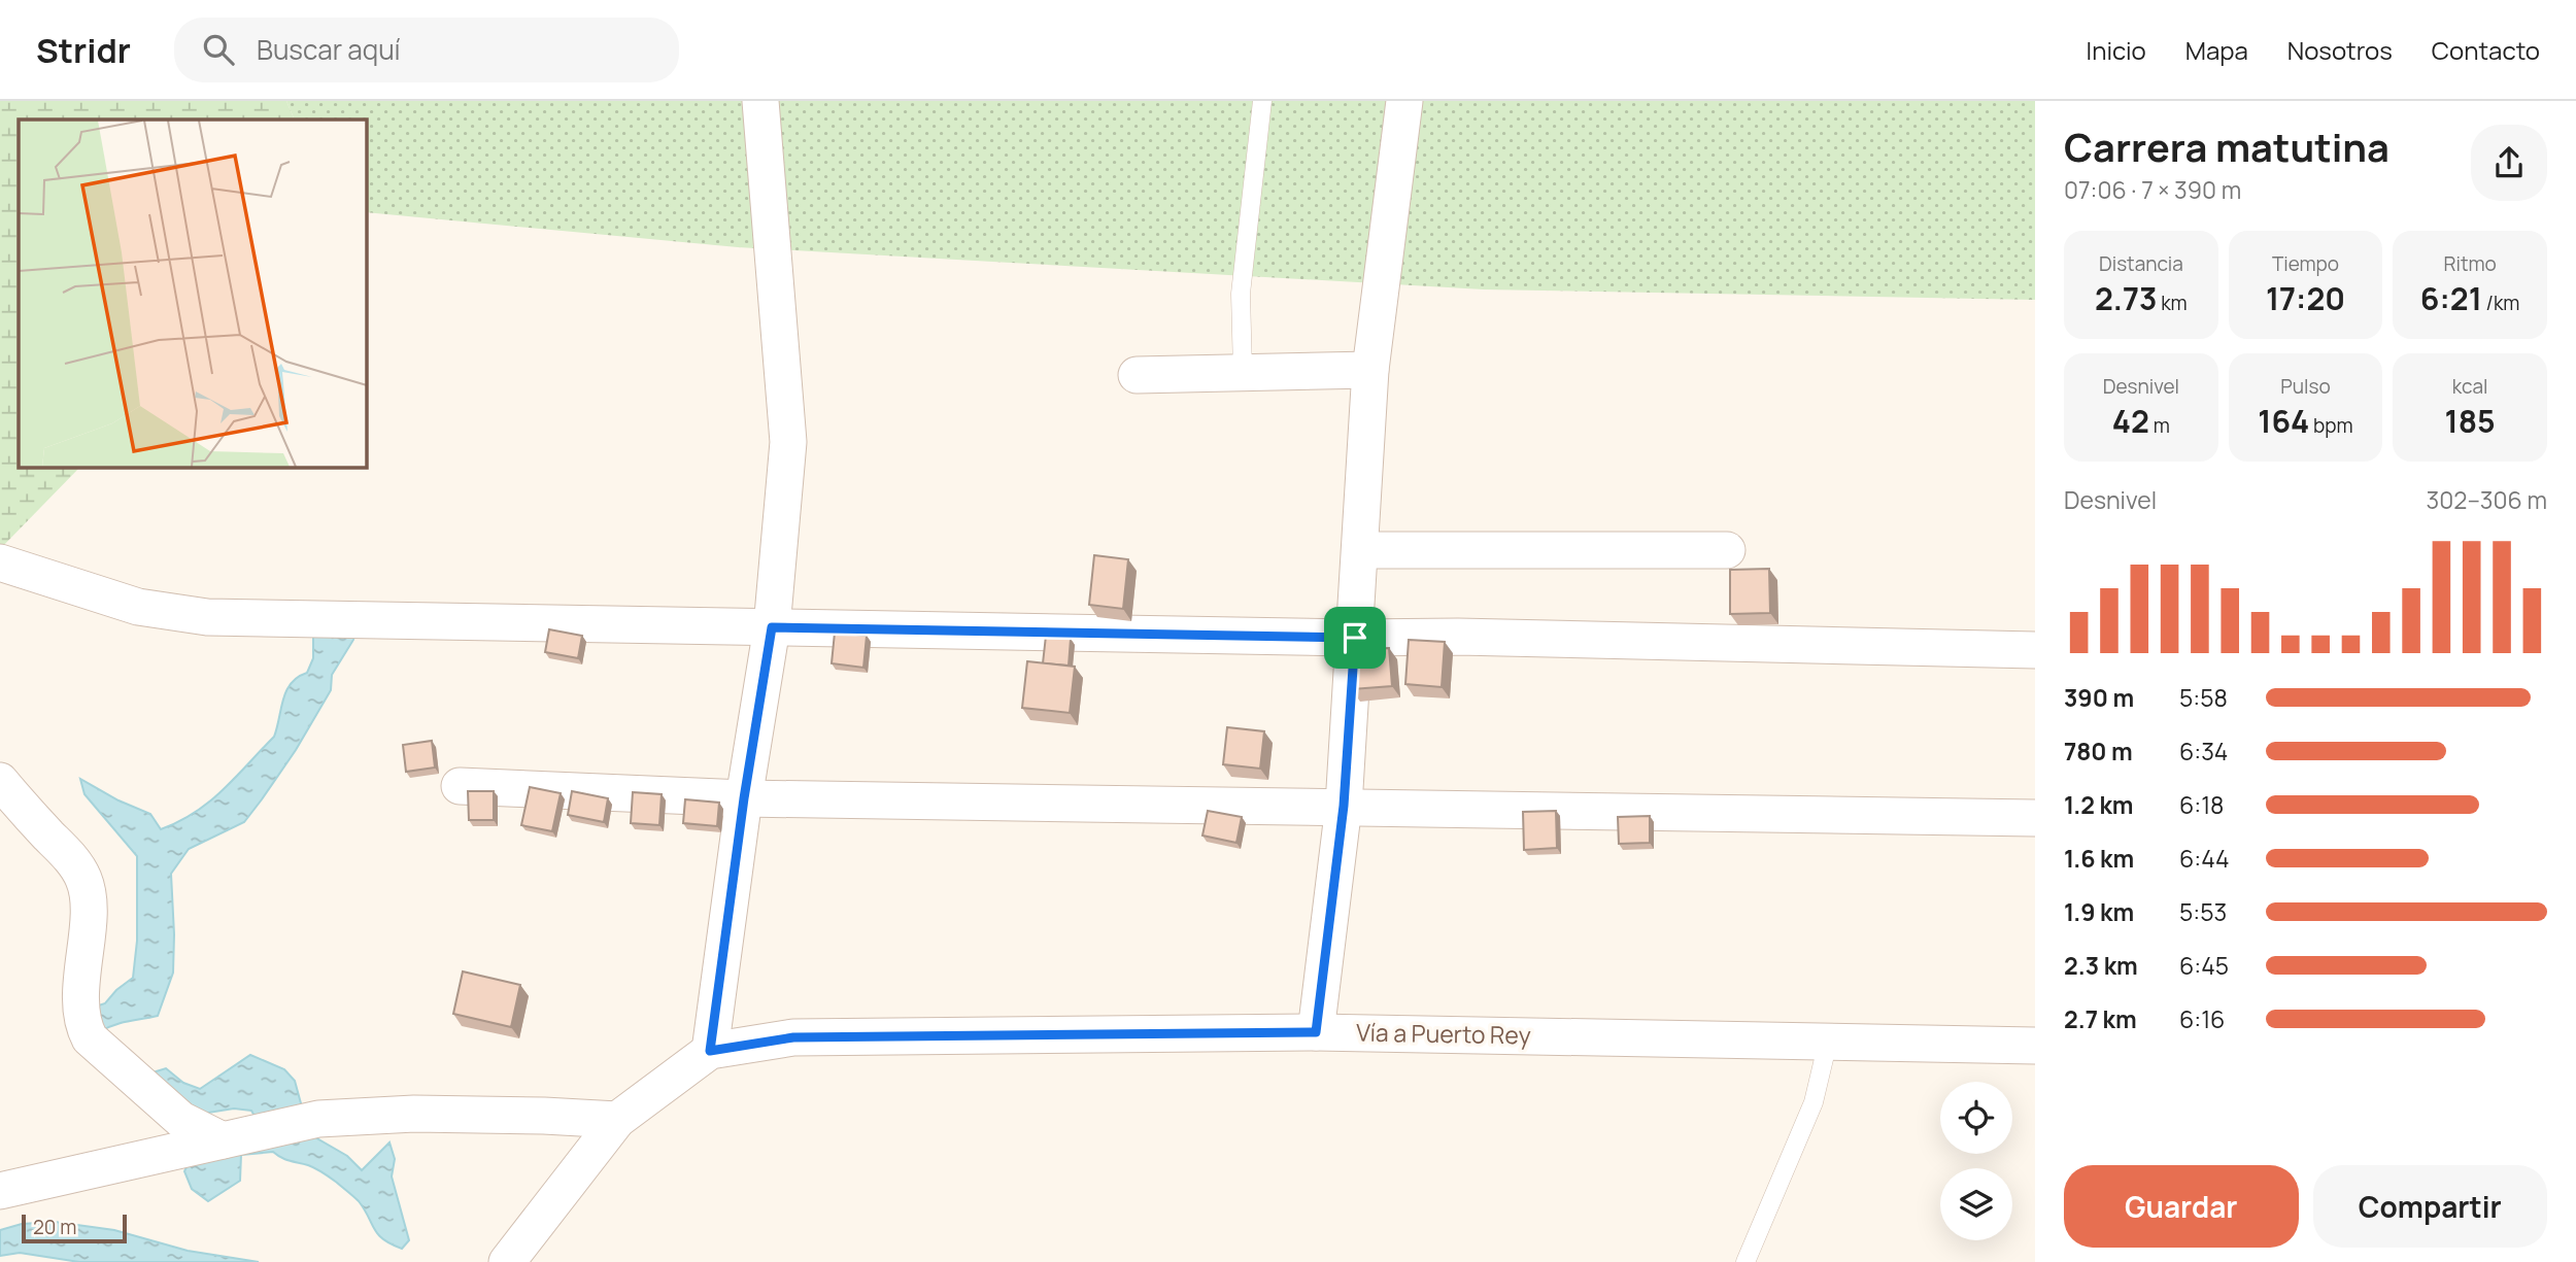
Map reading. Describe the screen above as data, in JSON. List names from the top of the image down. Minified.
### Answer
{"streets":{"street":["Vía a Puerto Rey"]},"scale_bar":"20 m","page":{"header":"Stridr","search":"Buscar aquí","nav":["Inicio","Mapa","Nosotros","Contacto"],"heading":["Carrera matutina","07:06 · 7 × 390 m"],"stats":[["Distancia","2.73 km"],["Tiempo","17:20"],["Ritmo","6:21 /km"],["Desnivel","42 m"],["Pulso","164 bpm"],["kcal","185"]],"chart":["Desnivel","302–306 m"],"list":[{"name":"390 m","note":"5:58"},{"name":"780 m","note":"6:34"},{"name":"1.2 km","note":"6:18"},{"name":"1.6 km","note":"6:44"},{"name":"1.9 km","note":"5:53"},{"name":"2.3 km","note":"6:45"},{"name":"2.7 km","note":"6:16"}],"buttons":["Guardar","Compartir"],"scale":"20 m"}}
